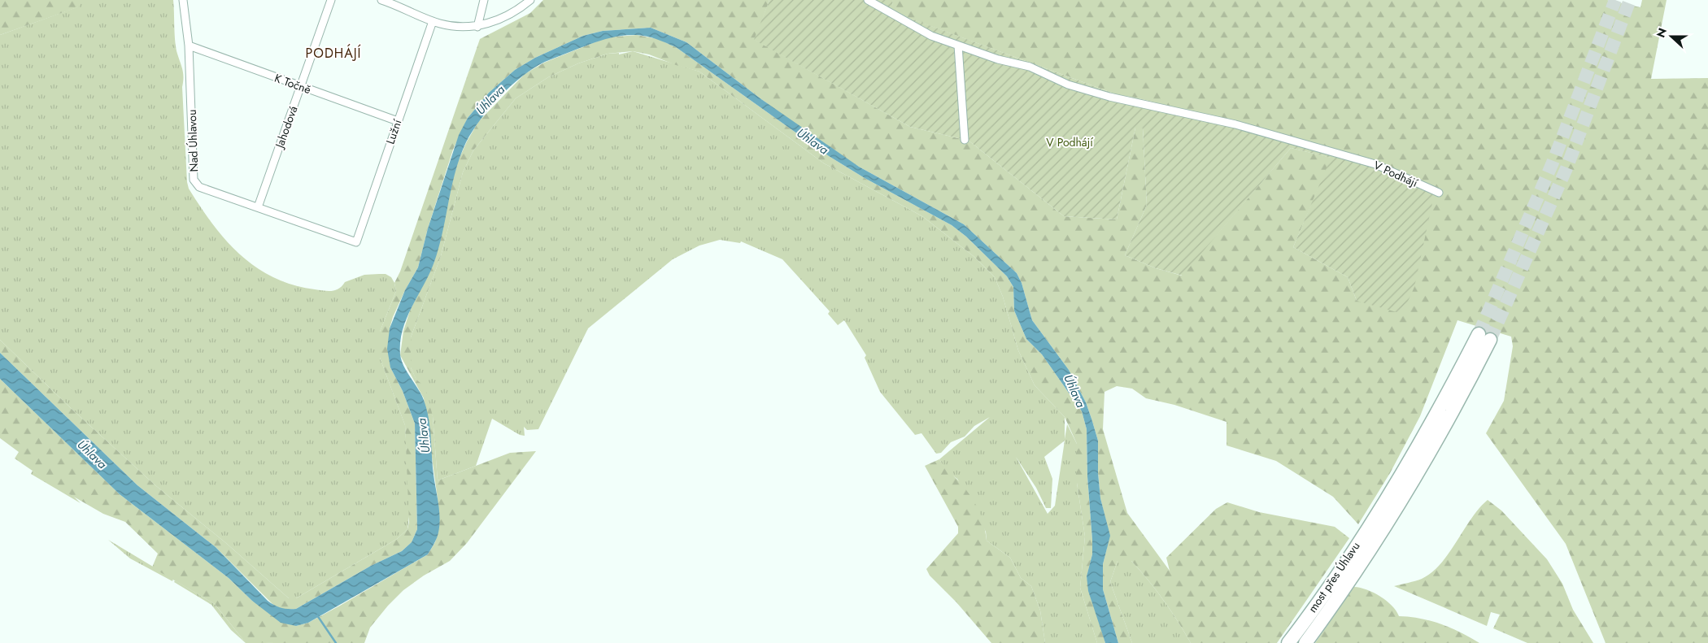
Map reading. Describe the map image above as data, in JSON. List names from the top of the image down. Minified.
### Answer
{"streets":{"highway":["most přes Úhlavu"],"street":["K Točně","Jahodová","Lužní","Nad Úhlavou","V Podhájí"]},"crossings":[["K Točně","Jahodová"],["K Točně","Lužní"],["K Točně","Nad Úhlavou"],["Jahodová","Nad Úhlavou"],["Lužní","Nad Úhlavou"]],"districts":["PODHÁJÍ"],"water":["Úhlava"],"parks":["V Podhájí"],"north":"left"}
